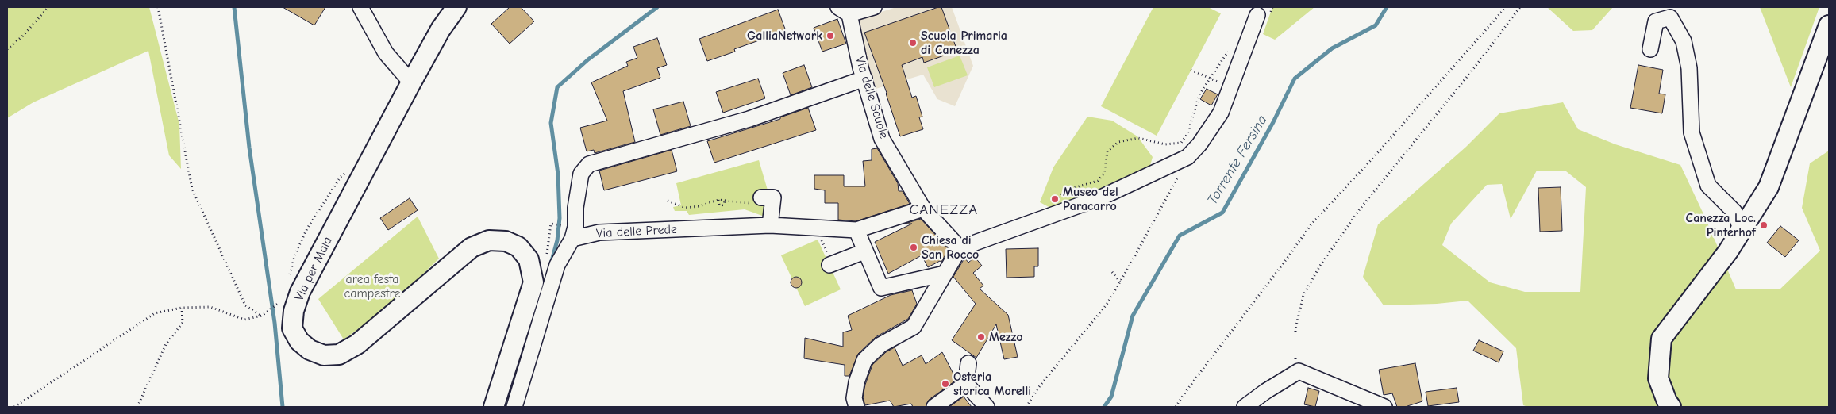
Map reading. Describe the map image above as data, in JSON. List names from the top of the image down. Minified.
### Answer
{"streets":{"main road":["Via per Mala"],"street":["Via delle Scuole","Via delle Prede"]},"districts":["CANEZZA"],"water":["Torrente Fersina"],"parks":["area festa campestre"],"places":["GalliaNetwork","Scuola Primaria di Canezza","Museo del Paracarro","Canezza Loc. Pinterhof","Chiesa di San Rocco","Mezzo","Osteria storica Morelli"]}
